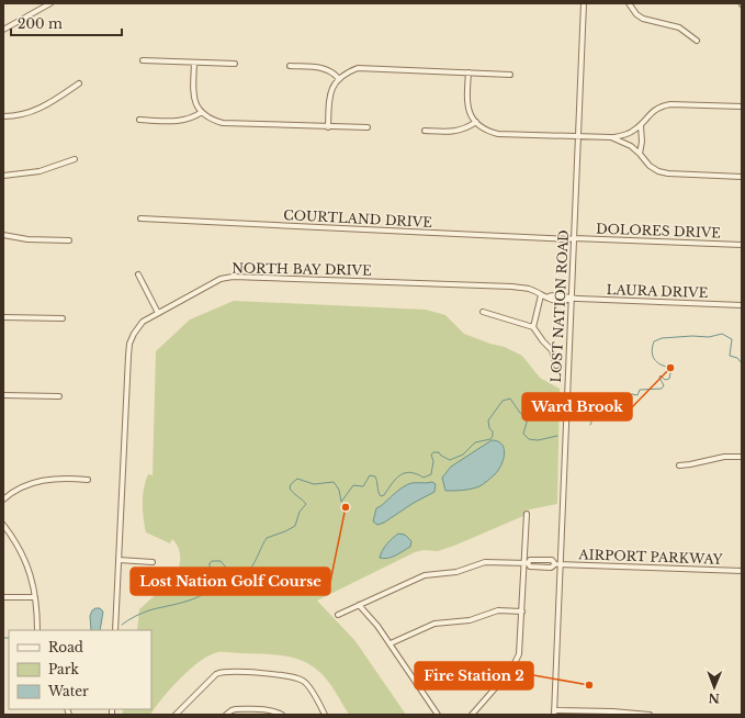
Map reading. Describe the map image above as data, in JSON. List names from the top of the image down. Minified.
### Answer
{"streets":{"street":["COURTLAND DRIVE","DOLORES DRIVE","NORTH BAY DRIVE","LAURA DRIVE","LOST NATION ROAD","AIRPORT PARKWAY"]},"crossings":[["COURTLAND DRIVE","DOLORES DRIVE"],["COURTLAND DRIVE","LOST NATION ROAD"],["DOLORES DRIVE","LOST NATION ROAD"],["NORTH BAY DRIVE","LAURA DRIVE"],["NORTH BAY DRIVE","LOST NATION ROAD"],["LAURA DRIVE","LOST NATION ROAD"],["LOST NATION ROAD","AIRPORT PARKWAY"]],"places":["Ward Brook","Lost Nation Golf Course","Fire Station 2"],"legend":["Road","Park","Water"],"scale_bar":"200 m","north":"bottom"}
